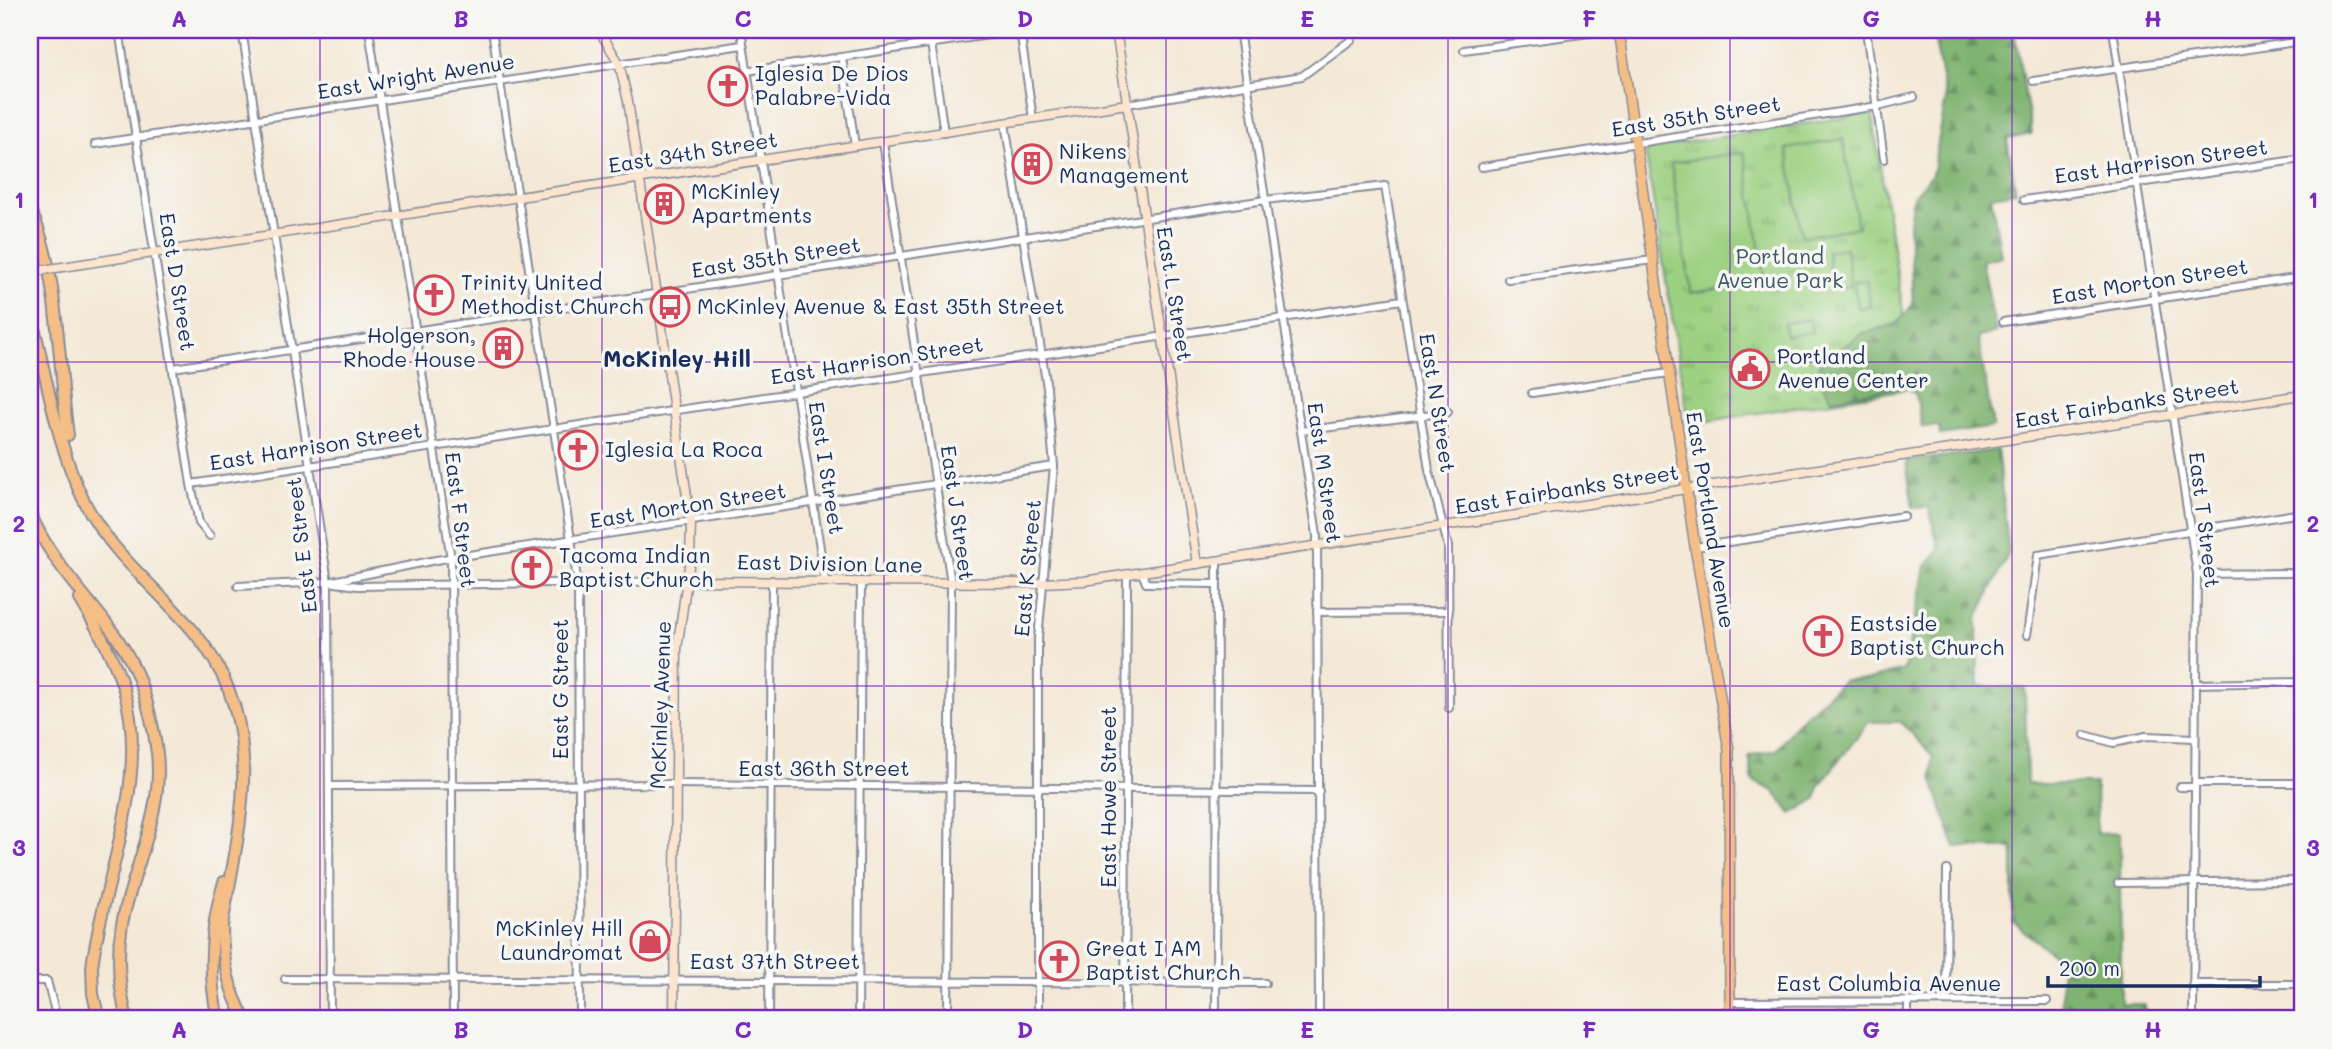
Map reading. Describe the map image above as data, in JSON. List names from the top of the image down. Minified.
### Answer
{"streets":{"main road":["East Portland Avenue"],"street":["East Wright Avenue","East 35th Street","East 34th Street","East Harrison Street","East D Street","East Morton Street","East L Street","East N Street","East Fairbanks Street","East I Street","East M Street","East J Street","East F Street","East T Street","East E Street","East Division Lane","East K Street","East G Street","McKinley Avenue","East 36th Street","East Howe Street","East 37th Street","East Columbia Avenue"]},"crossings":[["East Wright Avenue","East D Street"],["East Wright Avenue","East I Street"],["East Wright Avenue","East F Street"],["East Wright Avenue","East E Street"],["East Wright Avenue","East G Street"],["East Wright Avenue","McKinley Avenue"],["East 35th Street","East D Street"],["East 35th Street","East L Street"],["East 35th Street","East N Street"],["East 35th Street","East I Street"],["East 35th Street","East M Street"],["East 35th Street","East J Street"],["East 35th Street","East F Street"],["East 35th Street","East Portland Avenue"],["East 35th Street","East E Street"],["East 35th Street","East K Street"],["East 35th Street","East G Street"],["East 35th Street","McKinley Avenue"],["East 34th Street","East D Street"],["East 34th Street","East L Street"],["East 34th Street","East I Street"],["East 34th Street","East M Street"],["East 34th Street","East J Street"],["East 34th Street","East F Street"],["East 34th Street","East E Street"],["East 34th Street","East K Street"],["East 34th Street","East G Street"],["East 34th Street","McKinley Avenue"],["East Harrison Street","East D Street"],["East Harrison Street","East L Street"],["East Harrison Street","East N Street"],["East Harrison Street","East I Street"],["East Harrison Street","East M Street"],["East Harrison Street","East J Street"],["East Harrison Street","East F Street"],["East Harrison Street","East T Street"],["East Harrison Street","East E Street"],["East Harrison Street","East K Street"],["East Harrison Street","East G Street"],["East Harrison Street","McKinley Avenue"],["East Morton Street","East I Street"],["East Morton Street","East J Street"],["East Morton Street","East F Street"],["East Morton Street","East T Street"],["East Morton Street","East E Street"],["East Morton Street","East Division Lane"],["East Morton Street","East K Street"],["East Morton Street","East G Street"],["East Morton Street","McKinley Avenue"],["East L Street","East Fairbanks Street"],["East N Street","East Fairbanks Street"],["East Fairbanks Street","East M Street"],["East Fairbanks Street","East Portland Avenue"],["East Fairbanks Street","East T Street"],["East Fairbanks Street","East Division Lane"],["East Fairbanks Street","East Howe Street"],["East I Street","East Division Lane"],["East M Street","East 36th Street"],["East J Street","East Division Lane"],["East J Street","East 36th Street"],["East J Street","East 37th Street"],["East F Street","East Division Lane"],["East F Street","East 36th Street"],["East F Street","East 37th Street"],["East Portland Avenue","East Columbia Avenue"],["East E Street","East Division Lane"],["East E Street","East 36th Street"],["East E Street","East 37th Street"],["East Division Lane","East K Street"],["East Division Lane","East G Street"],["East Division Lane","McKinley Avenue"],["East Division Lane","East Howe Street"],["East K Street","East 36th Street"],["East K Street","East 37th Street"],["East G Street","East 36th Street"],["East G Street","East 37th Street"],["McKinley Avenue","East 36th Street"],["McKinley Avenue","East 37th Street"],["East 36th Street","East Howe Street"],["East Howe Street","East 37th Street"]],"districts":["McKinley Hill"],"parks":["Portland Avenue Park"],"places":{"church":["Iglesia De Dios Palabre-Vida","Trinity United Methodist Church","Iglesia La Roca","Tacoma Indian Baptist Church","Eastside Baptist Church","Great I AM Baptist Church"],"building":["Nikens Management","McKinley Apartments","Holgerson, Rhode House"],"bus stop":["McKinley Avenue & East 35th Street"],"public building":["Portland Avenue Center"],"shop":["McKinley Hill Laundromat"]},"scale_bar":"200 m","grid":{"columns":["A","B","C","D","E","F","G","H"],"rows":["1","2","3"]}}
